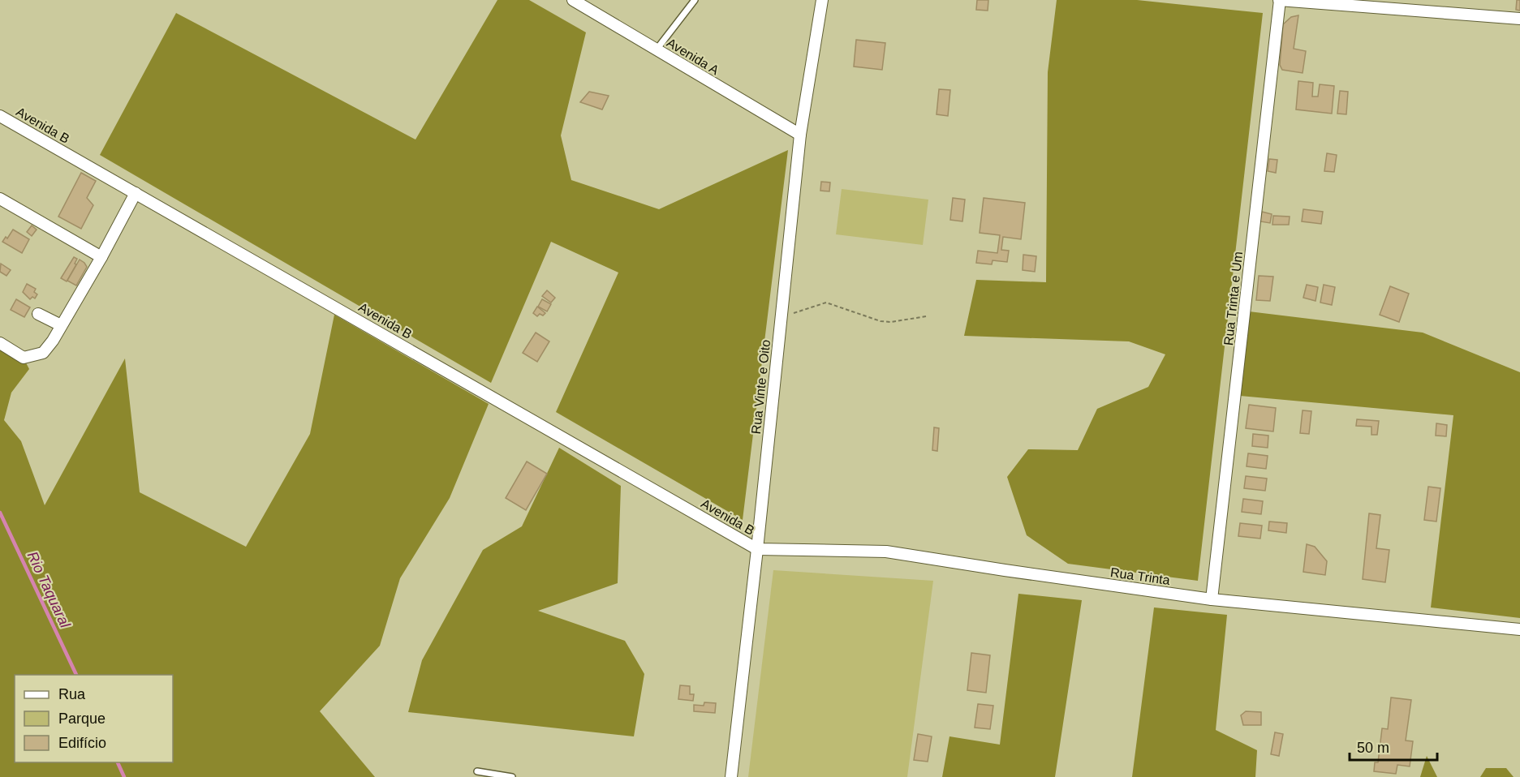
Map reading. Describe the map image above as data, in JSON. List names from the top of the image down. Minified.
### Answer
{"streets":{"street":["Avenida A","Avenida B","Rua Trinta e Um","Rua Vinte e Oito","Rua Trinta"]},"crossings":[["Avenida A","Rua Vinte e Oito"],["Avenida B","Rua Vinte e Oito"],["Avenida B","Rua Trinta"],["Rua Trinta e Um","Rua Trinta"],["Rua Vinte e Oito","Rua Trinta"]],"water":["Rio Taquaral"],"legend":["Rua","Parque","Edifício"],"scale_bar":"50 m"}
